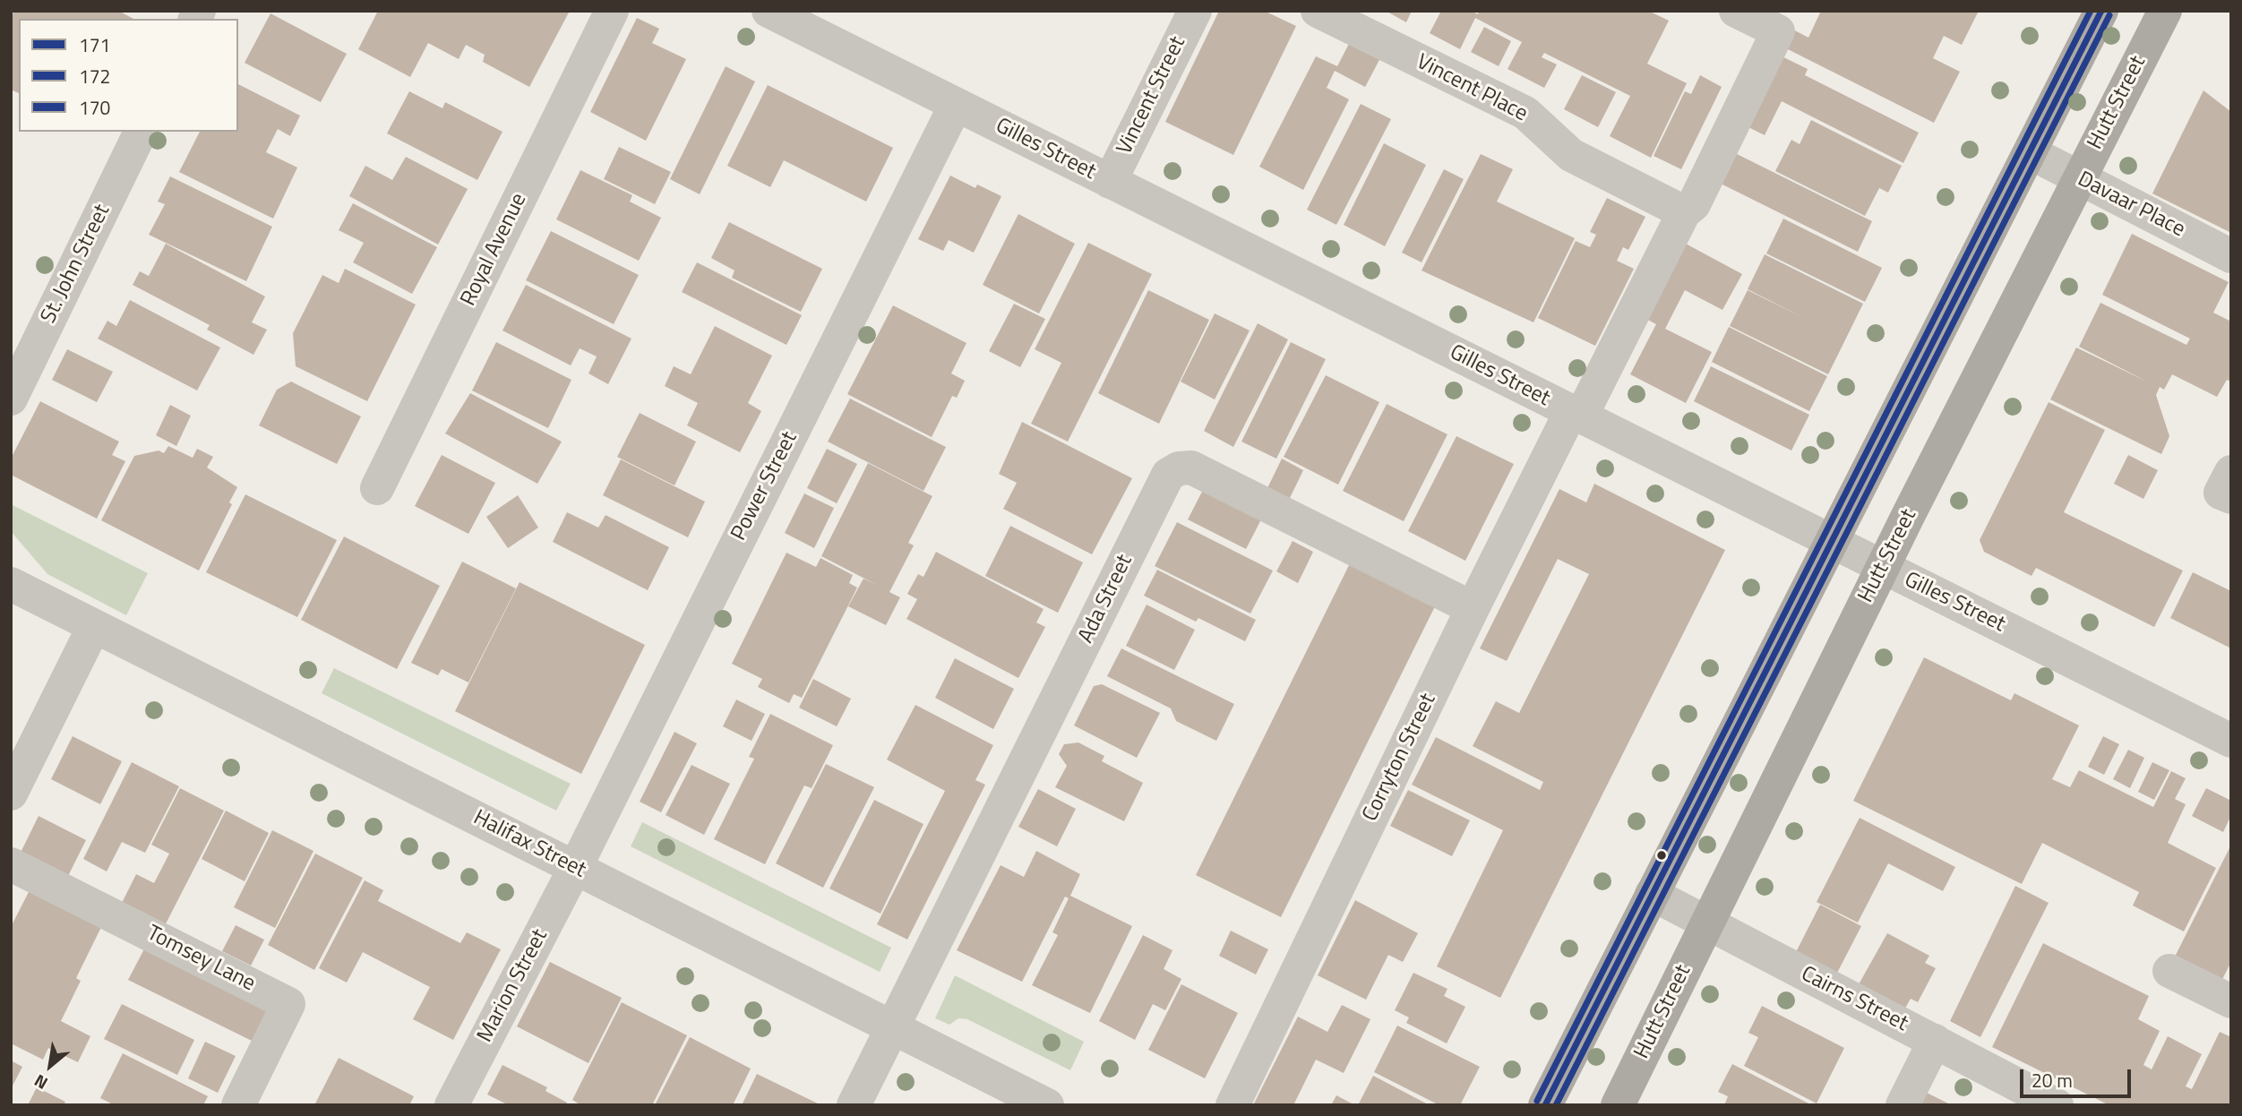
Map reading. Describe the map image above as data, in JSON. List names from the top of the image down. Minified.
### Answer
{"streets":{"main road":["Hutt Street"],"street":["Vincent Place","Vincent Street","Gilles Street","Davaar Place","Royal Avenue","St. John Street","Power Street","Ada Street","Corryton Street","Halifax Street","Tomsey Lane","Marion Street","Cairns Street"]},"crossings":[["Vincent Street","Gilles Street"],["Hutt Street","Gilles Street"],["Hutt Street","Davaar Place"],["Hutt Street","Cairns Street"],["Gilles Street","Power Street"],["Gilles Street","Corryton Street"],["Power Street","Halifax Street"],["Power Street","Marion Street"],["Ada Street","Corryton Street"],["Ada Street","Halifax Street"],["Halifax Street","Marion Street"]],"lines":["transit line 171","transit line 170","transit line 172"],"legend":["171","172","170"],"scale_bar":"20 m","north":"bottom left"}
